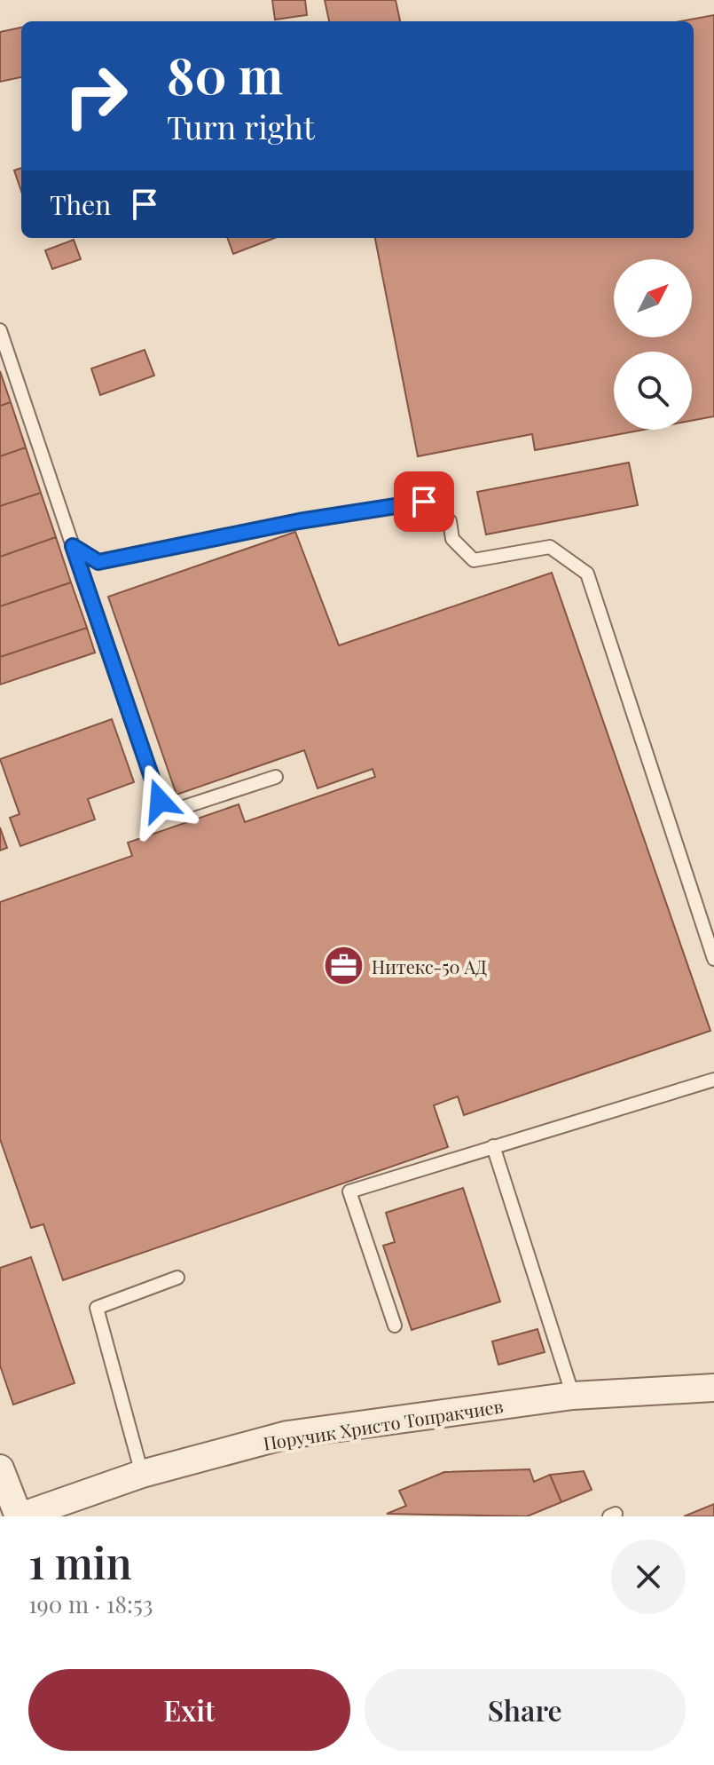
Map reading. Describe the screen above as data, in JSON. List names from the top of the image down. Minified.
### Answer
{"streets":{"street":["Поручик Христо Топракчиев"]},"places":{"office":["Нитекс-50 АД"]},"north":"top right","page":{"turn":["80 m","Turn right"],"then":"Then","heading":["1 min","190 m · 18:53"],"buttons":["Exit","Share"]}}
